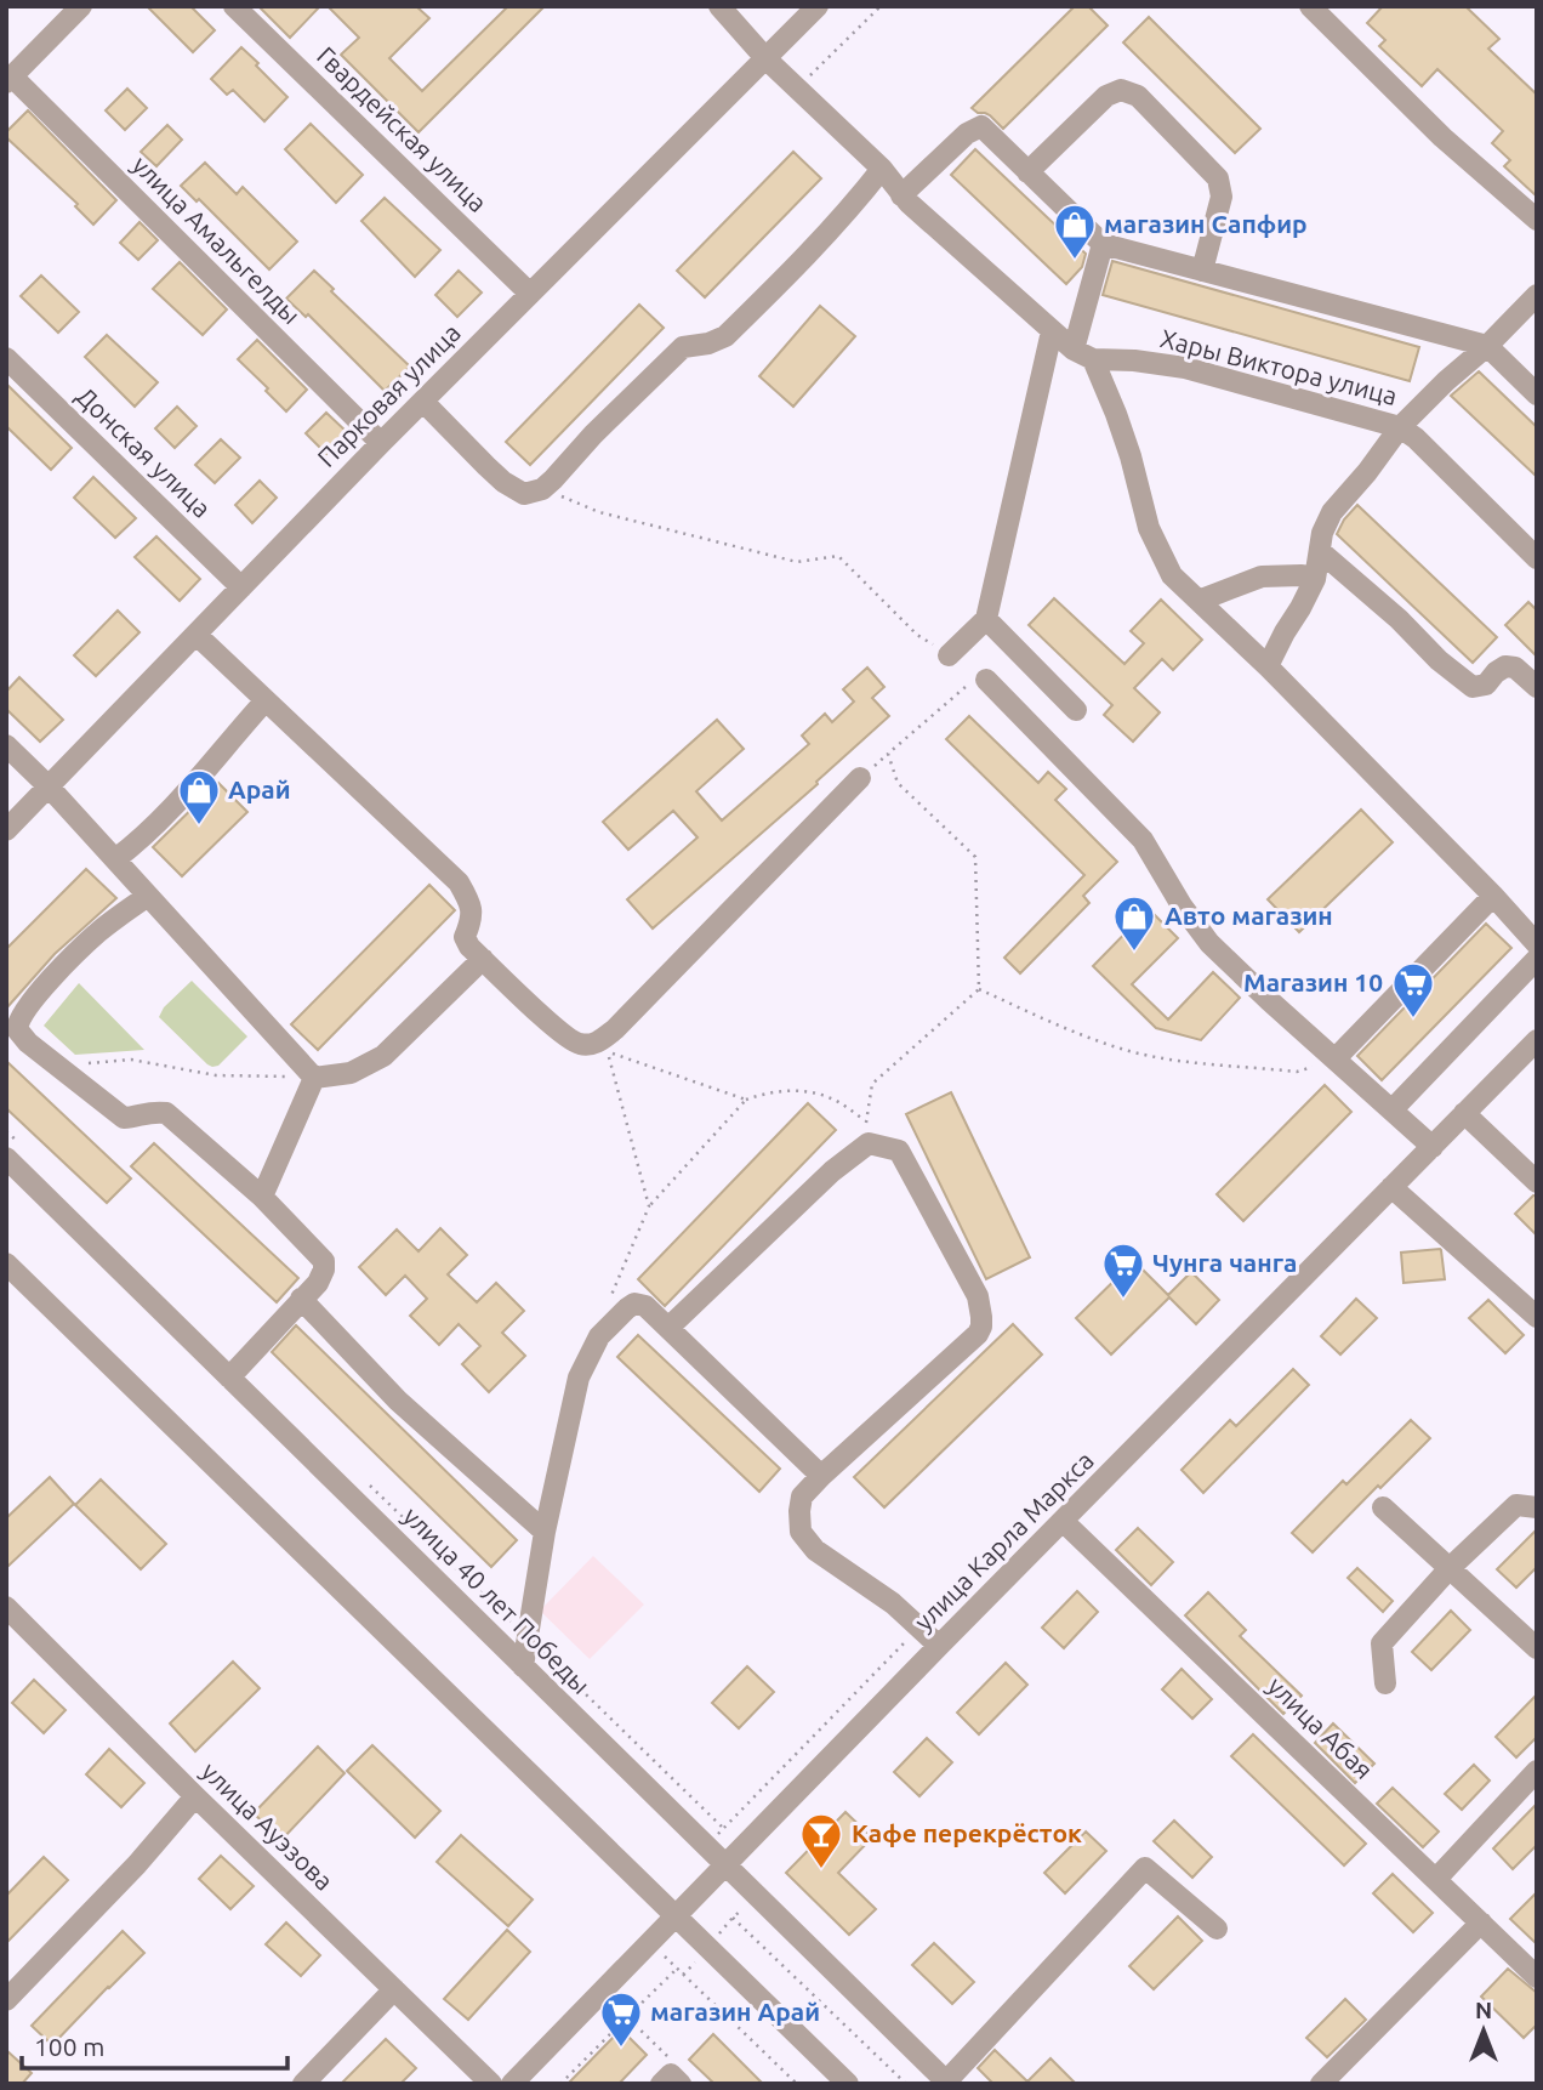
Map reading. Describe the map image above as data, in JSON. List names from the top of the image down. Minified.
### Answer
{"streets":{"street":["Гвардейская улица","улица Амальгелды","Хары Виктора улица","Парковая улица","Донская улица","улица Карла Маркса","улица 40 лет Победы","улица Абая","улица Ауэзова"]},"crossings":[["Гвардейская улица","Парковая улица"],["улица Амальгелды","Парковая улица"],["Парковая улица","Донская улица"],["улица Карла Маркса","улица 40 лет Победы"],["улица Карла Маркса","улица Абая"]],"places":{"shop":["магазин Сапфир","Арай","Авто магазин"],"supermarket":["Магазин 10","Чунга чанга","магазин Арай"],"bar":["Кафе перекрёсток"]},"scale_bar":"100 m","north":"top"}
